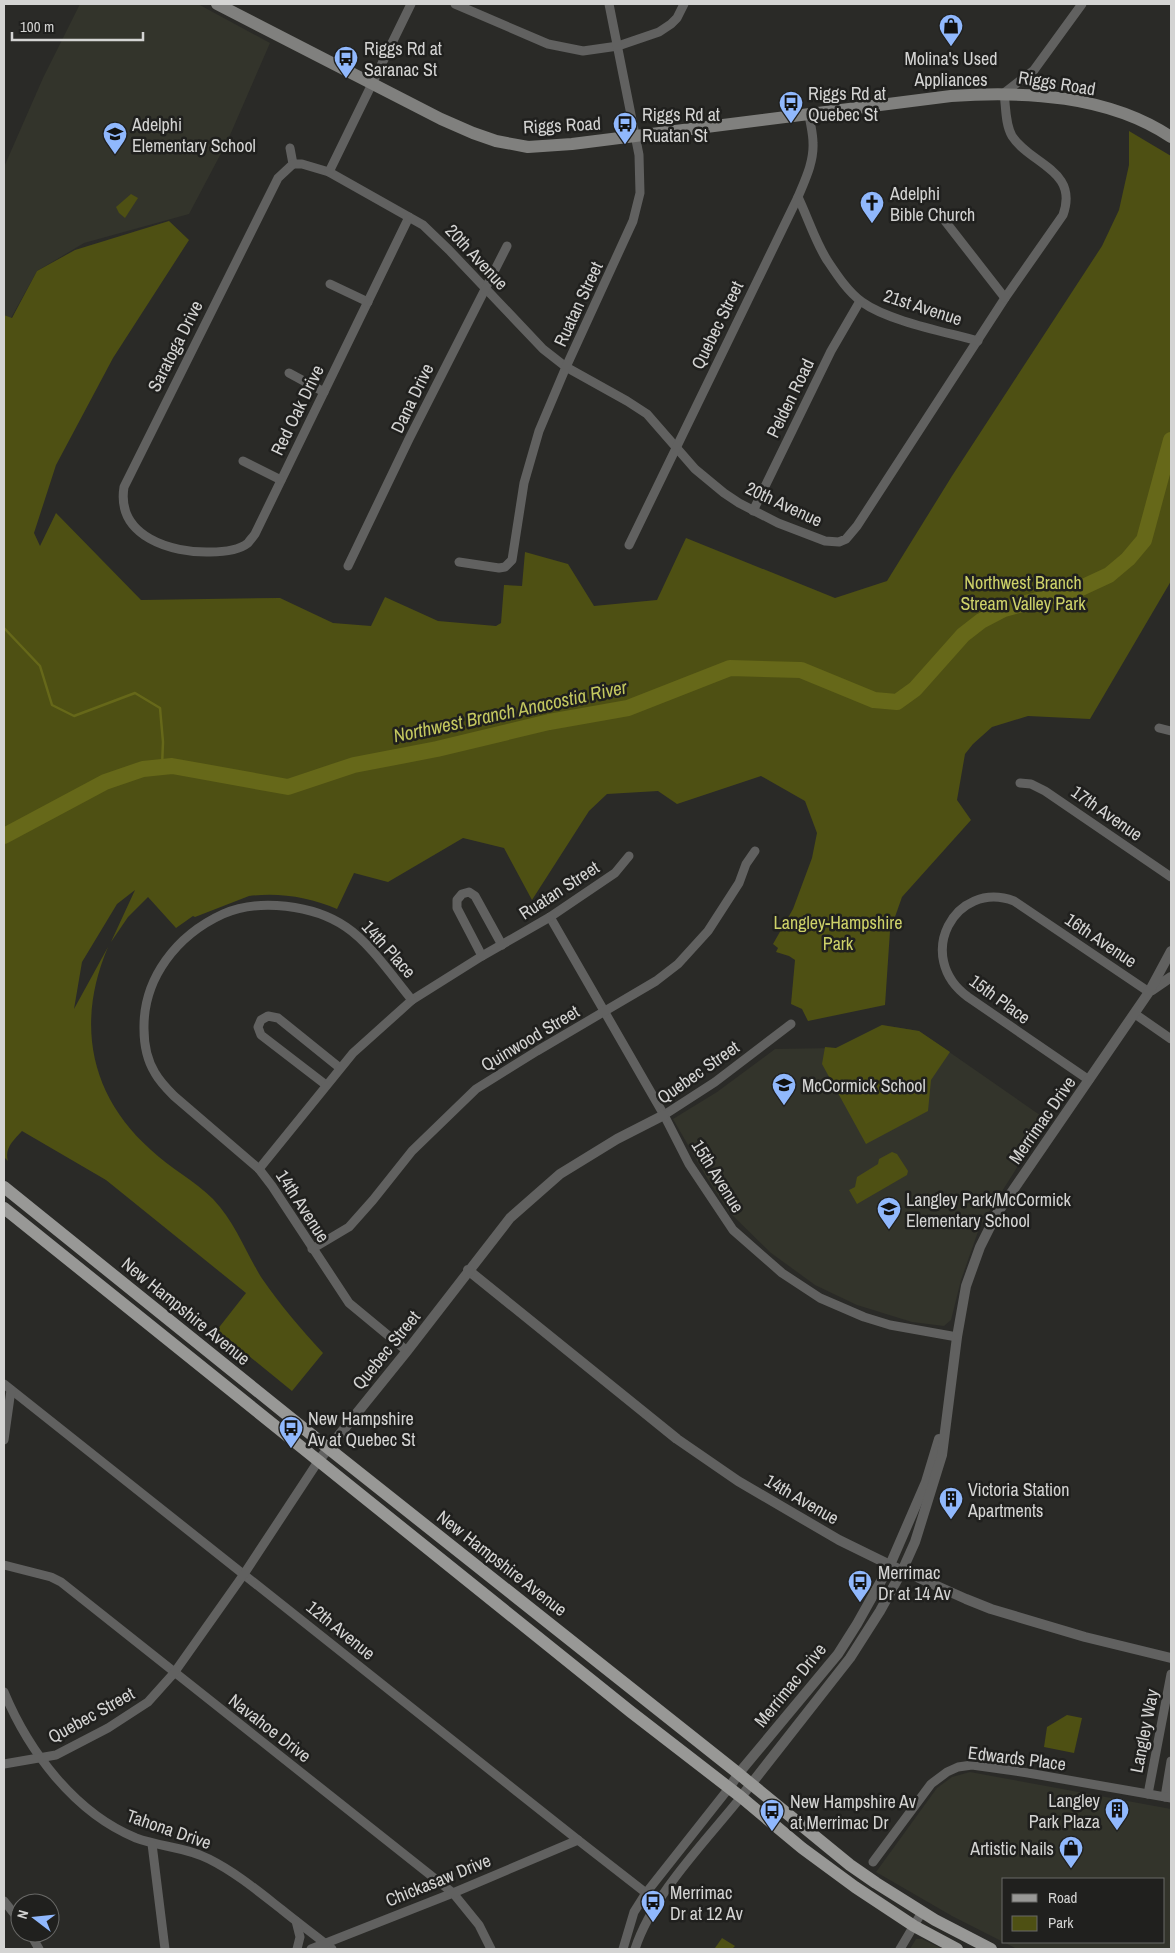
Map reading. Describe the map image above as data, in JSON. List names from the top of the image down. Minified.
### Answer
{"streets":{"main road":["Riggs Road","New Hampshire Avenue"],"street":["20th Avenue","Ruatan Street","21st Avenue","Quebec Street","Saratoga Drive","Dana Drive","Pelden Road","Red Oak Drive","17th Avenue","16th Avenue","14th Place","15th Place","Quinwood Street","Merrimac Drive","15th Avenue","14th Avenue","12th Avenue","Navahoe Drive","Langley Way","Edwards Place","Tahona Drive","Chickasaw Drive"]},"crossings":[["Riggs Road","20th Avenue"],["Riggs Road","Ruatan Street"],["Riggs Road","Quebec Street"],["20th Avenue","Ruatan Street"],["20th Avenue","21st Avenue"],["20th Avenue","Quebec Street"],["20th Avenue","Saratoga Drive"],["20th Avenue","Dana Drive"],["20th Avenue","Pelden Road"],["20th Avenue","Red Oak Drive"],["Ruatan Street","14th Place"],["Ruatan Street","15th Avenue"],["Ruatan Street","14th Avenue"],["21st Avenue","Quebec Street"],["21st Avenue","Pelden Road"],["Quebec Street","15th Avenue"],["Quebec Street","14th Avenue"],["Quebec Street","New Hampshire Avenue"],["Quebec Street","12th Avenue"],["Quebec Street","Navahoe Drive"],["Quebec Street","Tahona Drive"],["Saratoga Drive","Red Oak Drive"],["16th Avenue","15th Place"],["16th Avenue","Merrimac Drive"],["14th Place","14th Avenue"],["15th Place","Merrimac Drive"],["Quinwood Street","15th Avenue"],["Quinwood Street","14th Avenue"],["Merrimac Drive","15th Avenue"],["Merrimac Drive","14th Avenue"],["Merrimac Drive","New Hampshire Avenue"],["Merrimac Drive","12th Avenue"],["12th Avenue","Chickasaw Drive"],["Navahoe Drive","Chickasaw Drive"],["Langley Way","Edwards Place"],["Tahona Drive","Chickasaw Drive"]],"water":["Northwest Branch Anacostia River"],"parks":["Northwest Branch Stream Valley Park","Langley-Hampshire Park"],"places":{"shop":["Molina's Used Appliances","Artistic Nails"],"bus stop":["Riggs Rd at Saranac St","Riggs Rd at Quebec St","Riggs Rd at Ruatan St","New Hampshire Av at Quebec St","Merrimac Dr at 14 Av","New Hampshire Av at Merrimac Dr","Merrimac Dr at 12 Av"],"school or university":["Adelphi Elementary School","McCormick School","Langley Park/McCormick Elementary School"],"church":["Adelphi Bible Church"],"building":["Victoria Station Apartments","Langley Park Plaza"]},"legend":["Road","Park"],"scale_bar":"100 m","north":"left"}
